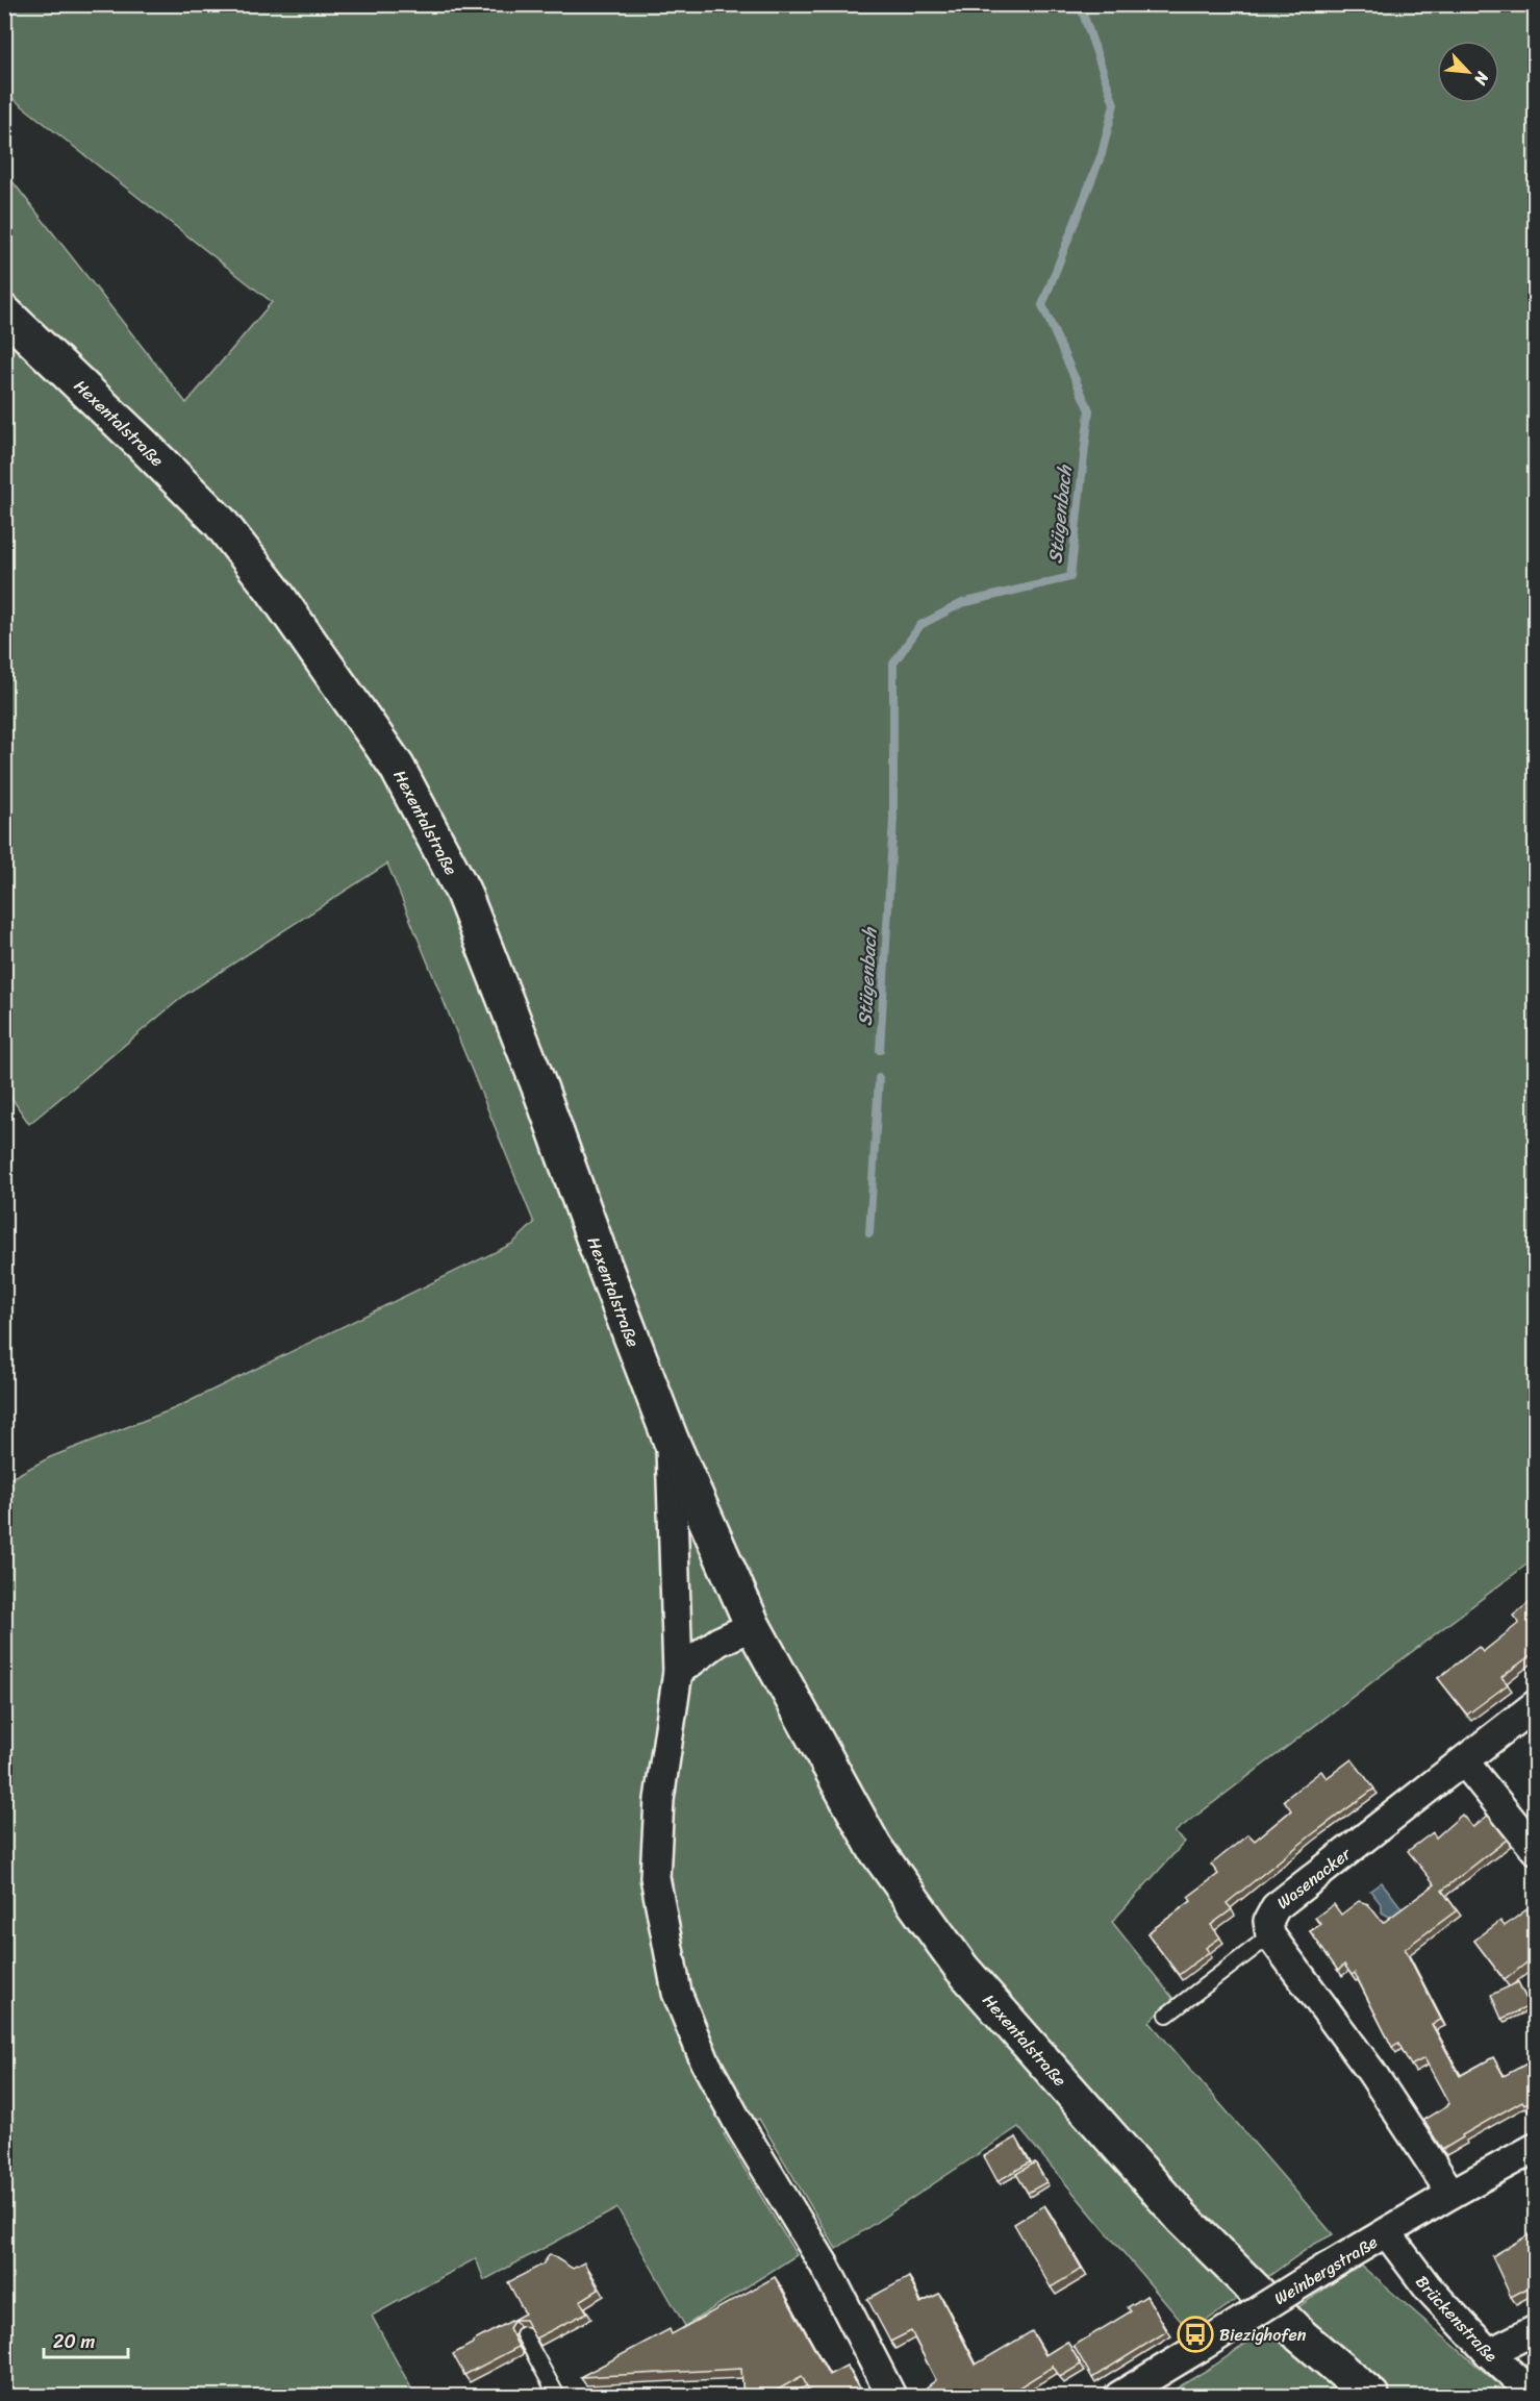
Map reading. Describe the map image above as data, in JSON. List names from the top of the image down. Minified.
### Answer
{"streets":{"main road":["Hexentalstraße"],"street":["Wasenacker","Weinbergstraße","Brückenstraße"]},"crossings":[["Weinbergstraße","Brückenstraße"]],"water":["Stügenbach"],"places":{"bus stop":["Biezighofen"]},"scale_bar":"20 m","north":"bottom right"}
